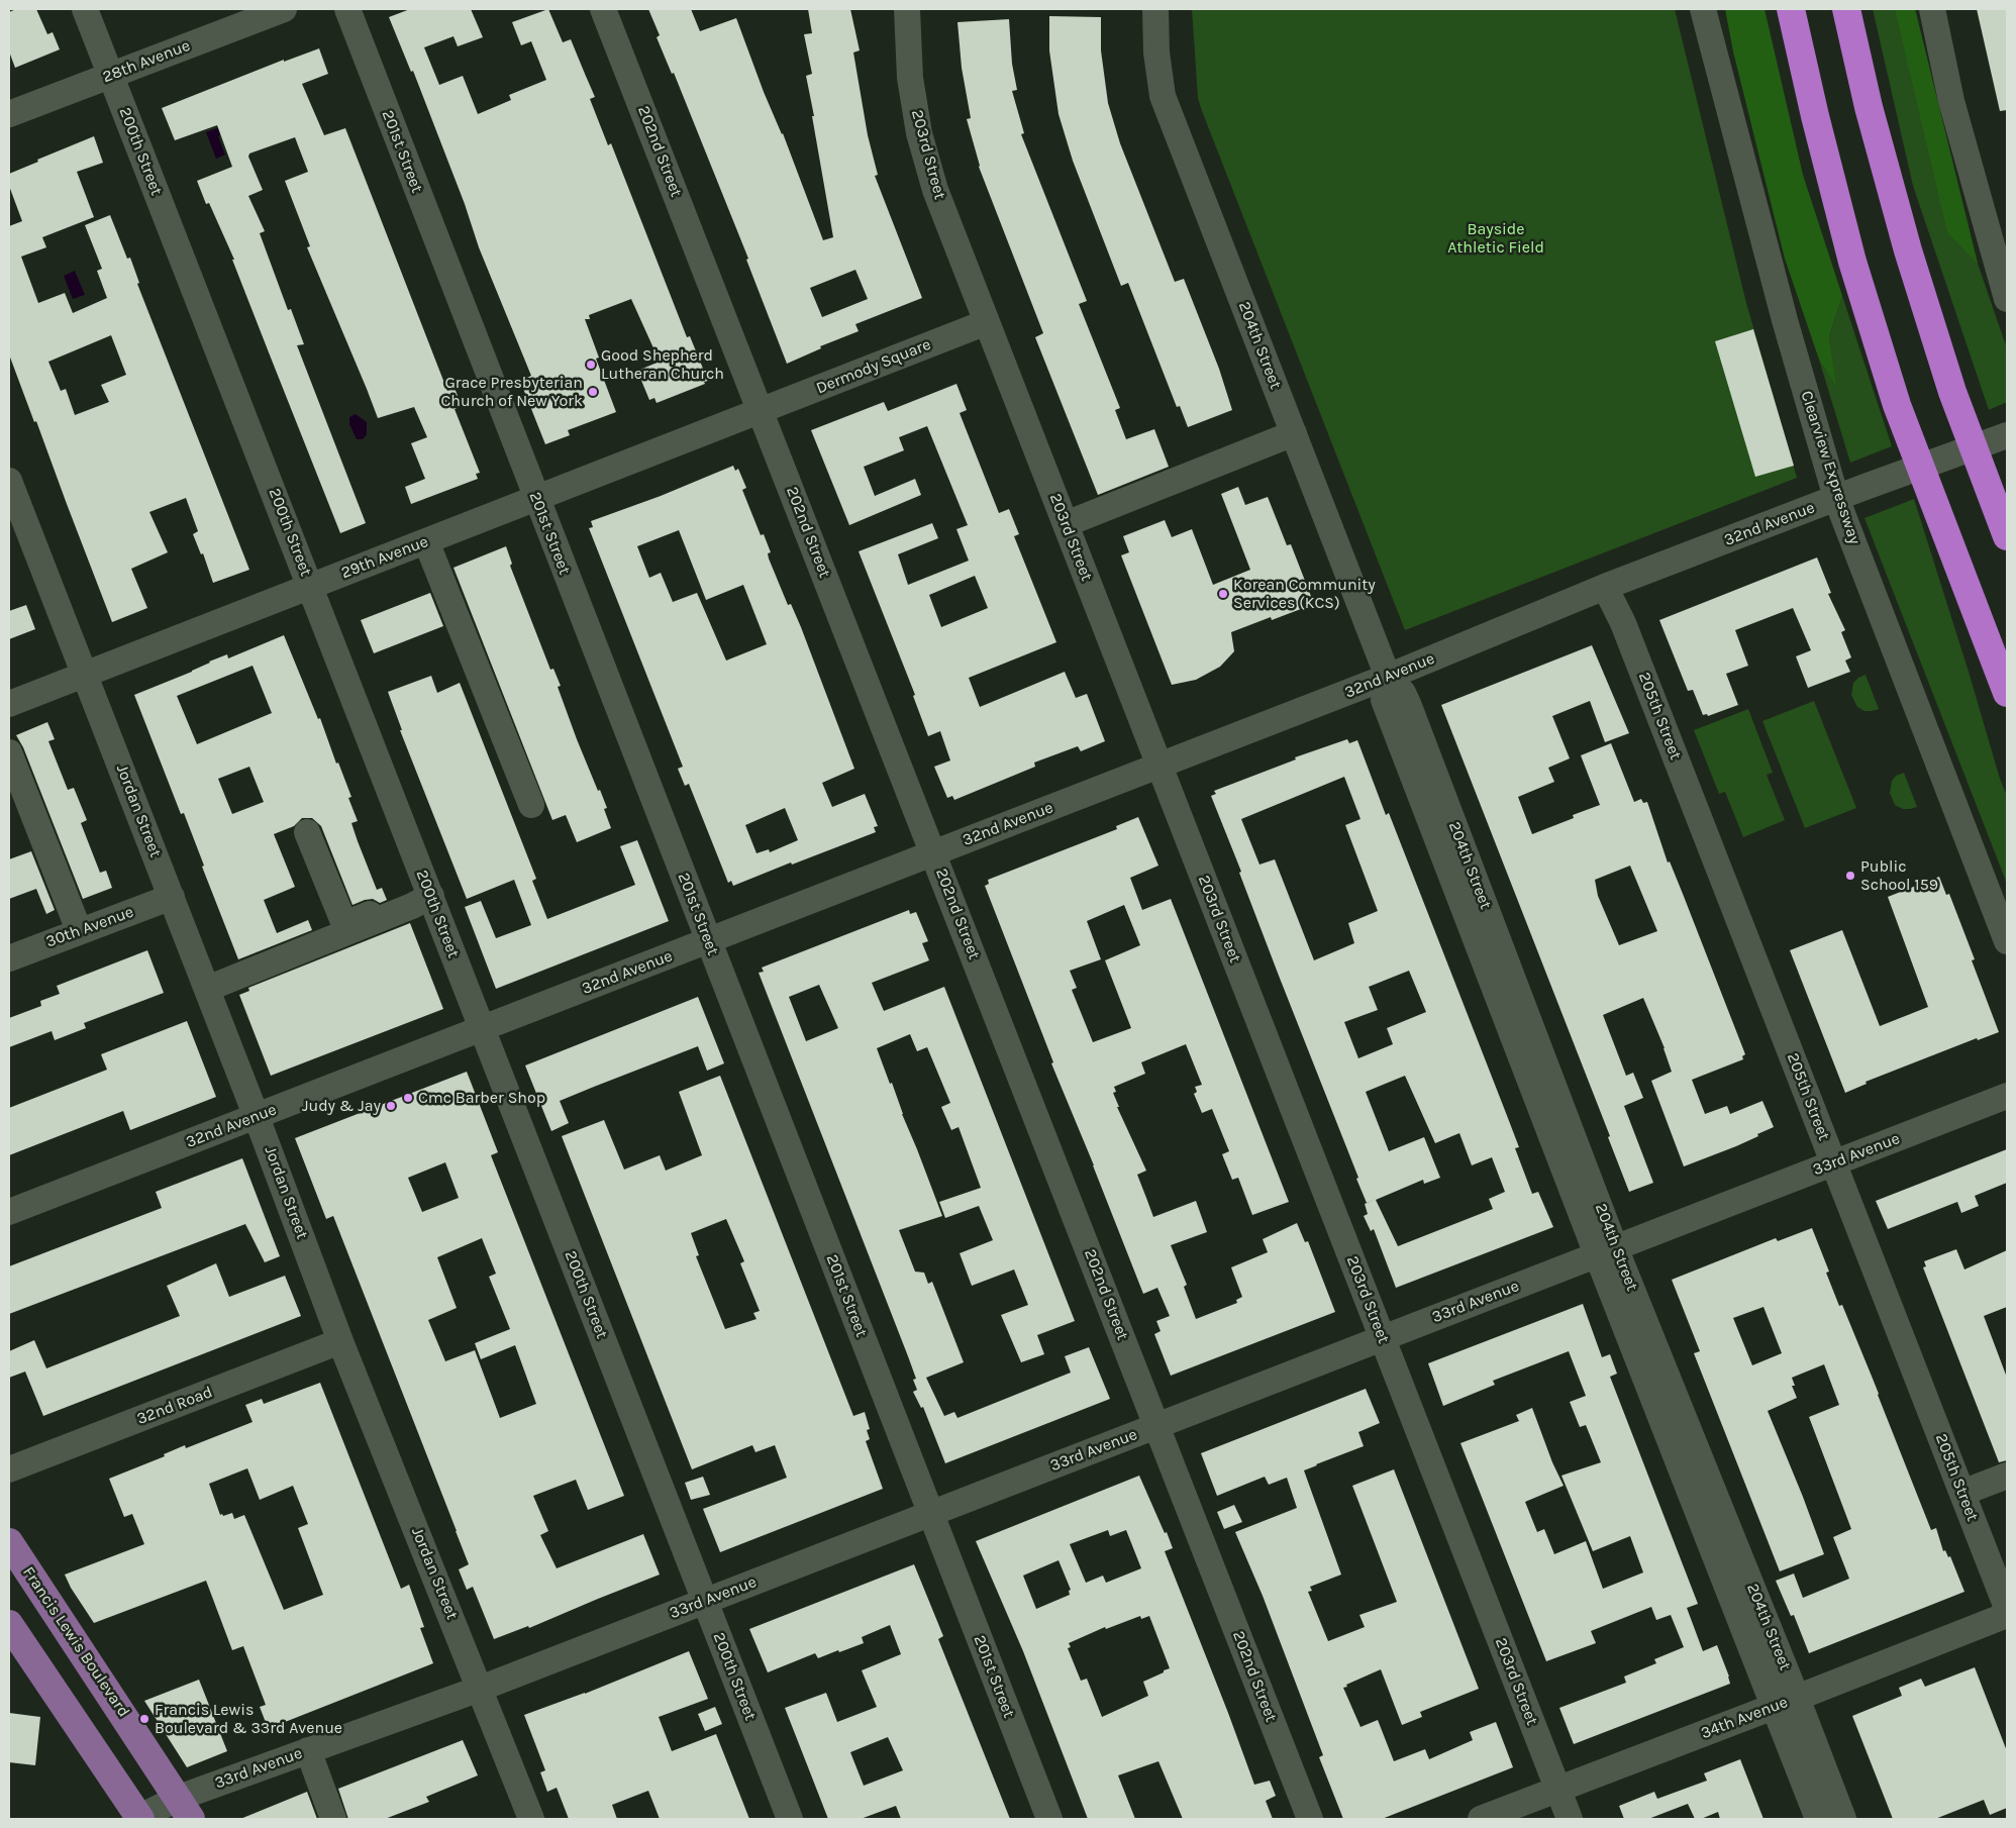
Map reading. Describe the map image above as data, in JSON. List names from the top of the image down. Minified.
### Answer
{"streets":{"main road":["Francis Lewis Boulevard"],"street":["28th Avenue","200th Street","201st Street","202nd Street","203rd Street","204th Street","Dermody Square","Clearview Expressway","32nd Avenue","29th Avenue","205th Street","Jordan Street","30th Avenue","33rd Avenue","32nd Road","34th Avenue"]},"crossings":[["28th Avenue","200th Street"],["200th Street","32nd Avenue"],["200th Street","29th Avenue"],["200th Street","33rd Avenue"],["201st Street","32nd Avenue"],["201st Street","29th Avenue"],["201st Street","33rd Avenue"],["202nd Street","Dermody Square"],["202nd Street","32nd Avenue"],["202nd Street","29th Avenue"],["202nd Street","33rd Avenue"],["203rd Street","Dermody Square"],["203rd Street","32nd Avenue"],["203rd Street","33rd Avenue"],["203rd Street","34th Avenue"],["204th Street","32nd Avenue"],["204th Street","33rd Avenue"],["204th Street","34th Avenue"],["Dermody Square","29th Avenue"],["Clearview Expressway","32nd Avenue"],["32nd Avenue","205th Street"],["32nd Avenue","Jordan Street"],["29th Avenue","Jordan Street"],["205th Street","33rd Avenue"],["Jordan Street","30th Avenue"],["Jordan Street","33rd Avenue"],["Jordan Street","32nd Road"],["33rd Avenue","Francis Lewis Boulevard"]],"parks":["Bayside Athletic Field"],"places":["Good Shepherd Lutheran Church","Grace Presbyterian Church of New York","Korean Community Services (KCS)","Public School 159","Cmc Barber Shop","Judy & Jay","Francis Lewis Boulevard & 33rd Avenue"]}
